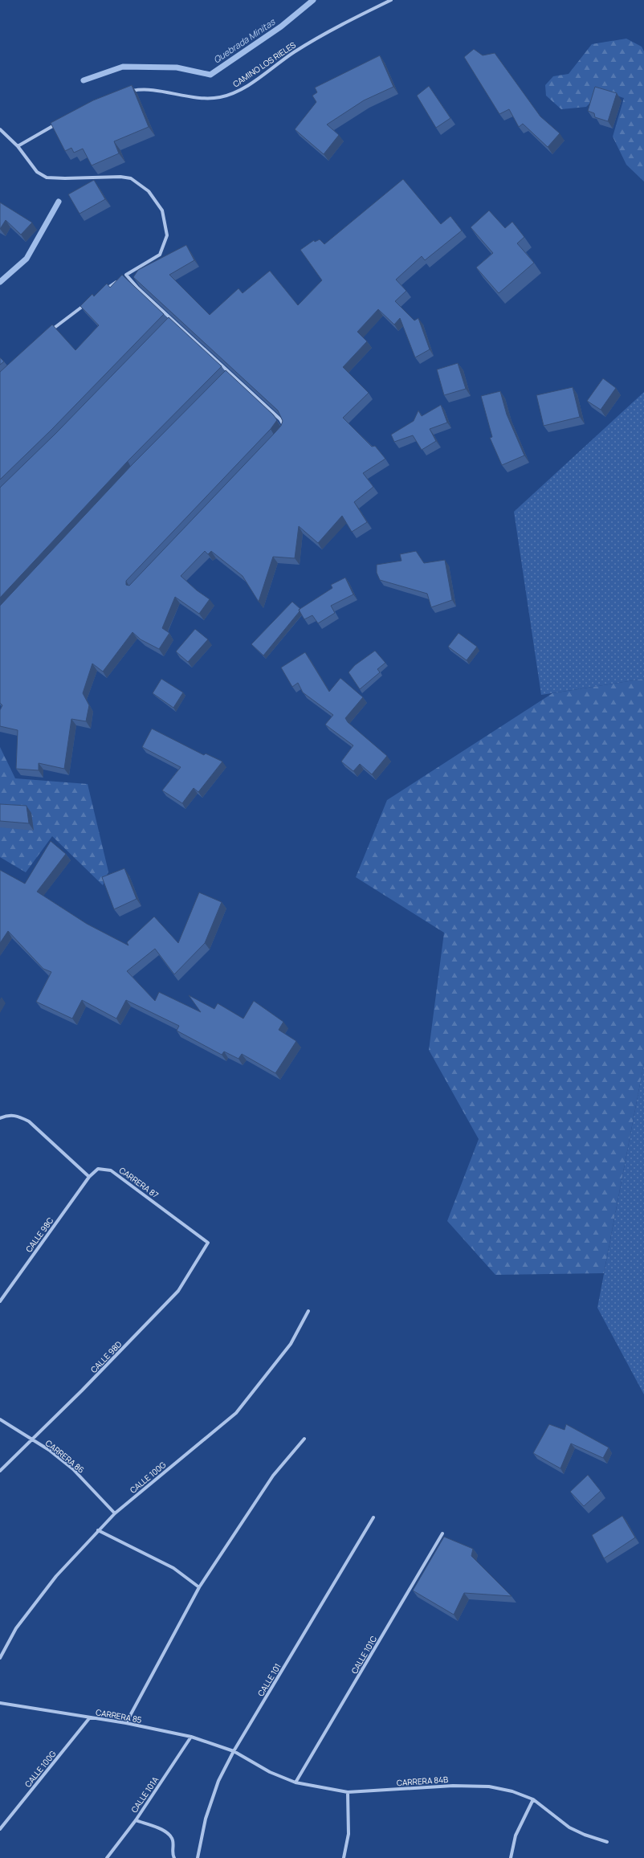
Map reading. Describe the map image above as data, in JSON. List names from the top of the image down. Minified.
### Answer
{"streets":{"street":["CAMINO LOS RIELES","CARRERA 87","CALLE 98C","CALLE 98D","CARRERA 86","CALLE 100G","CALLE 101C","CALLE 101","CARRERA 85","CARRERA 84B","CALLE 101A"]},"crossings":[["CARRERA 87","CALLE 98C"],["CARRERA 87","CALLE 98D"],["CALLE 98D","CARRERA 86"],["CARRERA 86","CALLE 100G"],["CALLE 100G","CARRERA 85"],["CALLE 101C","CARRERA 84B"],["CALLE 101","CARRERA 85"],["CALLE 101","CARRERA 84B"],["CARRERA 85","CARRERA 84B"],["CARRERA 85","CALLE 101A"]],"water":["Quebrada Minitas"]}
